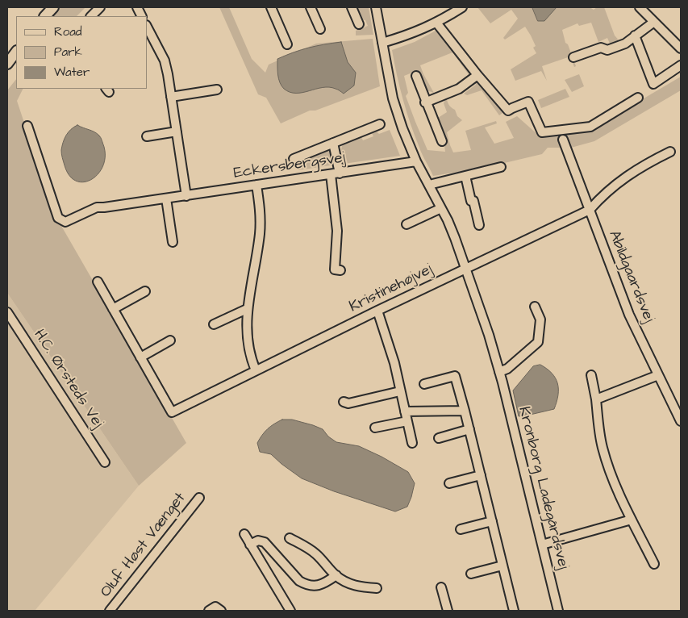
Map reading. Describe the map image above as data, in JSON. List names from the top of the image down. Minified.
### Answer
{"streets":{"street":["Eckersbergsvej","Abildgaardsvej","Kristinehøjvej","H.C. Ørsteds Vej","Kronborg Ladegårdsvej","Oluf Høst Vænget"]},"crossings":[["Eckersbergsvej","Kronborg Ladegårdsvej"],["Abildgaardsvej","Kristinehøjvej"],["Kristinehøjvej","Kronborg Ladegårdsvej"]],"legend":["Road","Park","Water"]}
